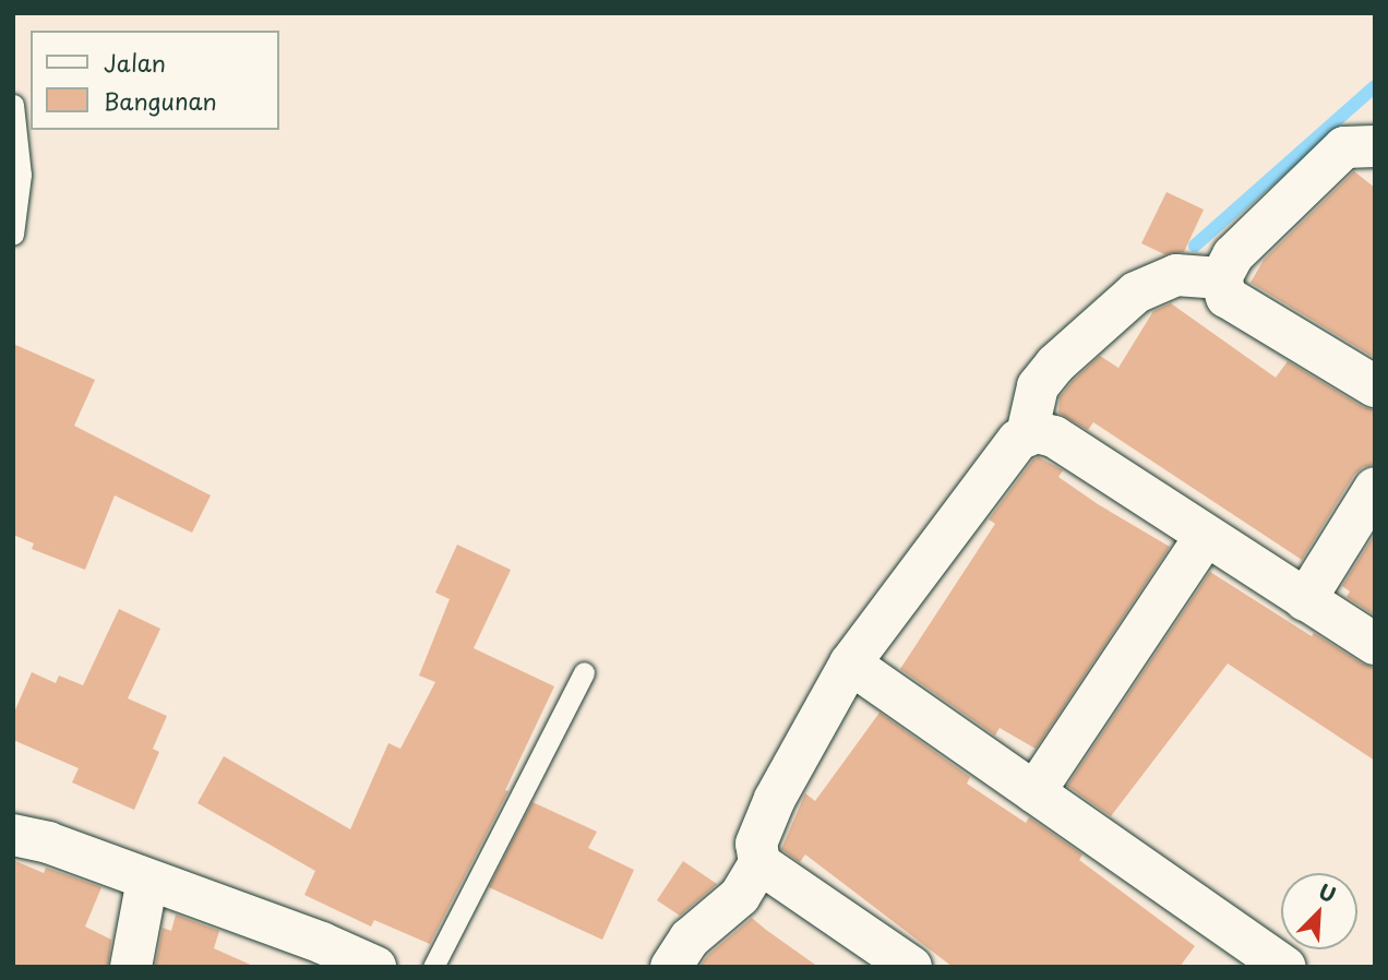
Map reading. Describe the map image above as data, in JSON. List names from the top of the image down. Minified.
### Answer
{"legend":["Jalan","Bangunan"],"north":"top right"}
